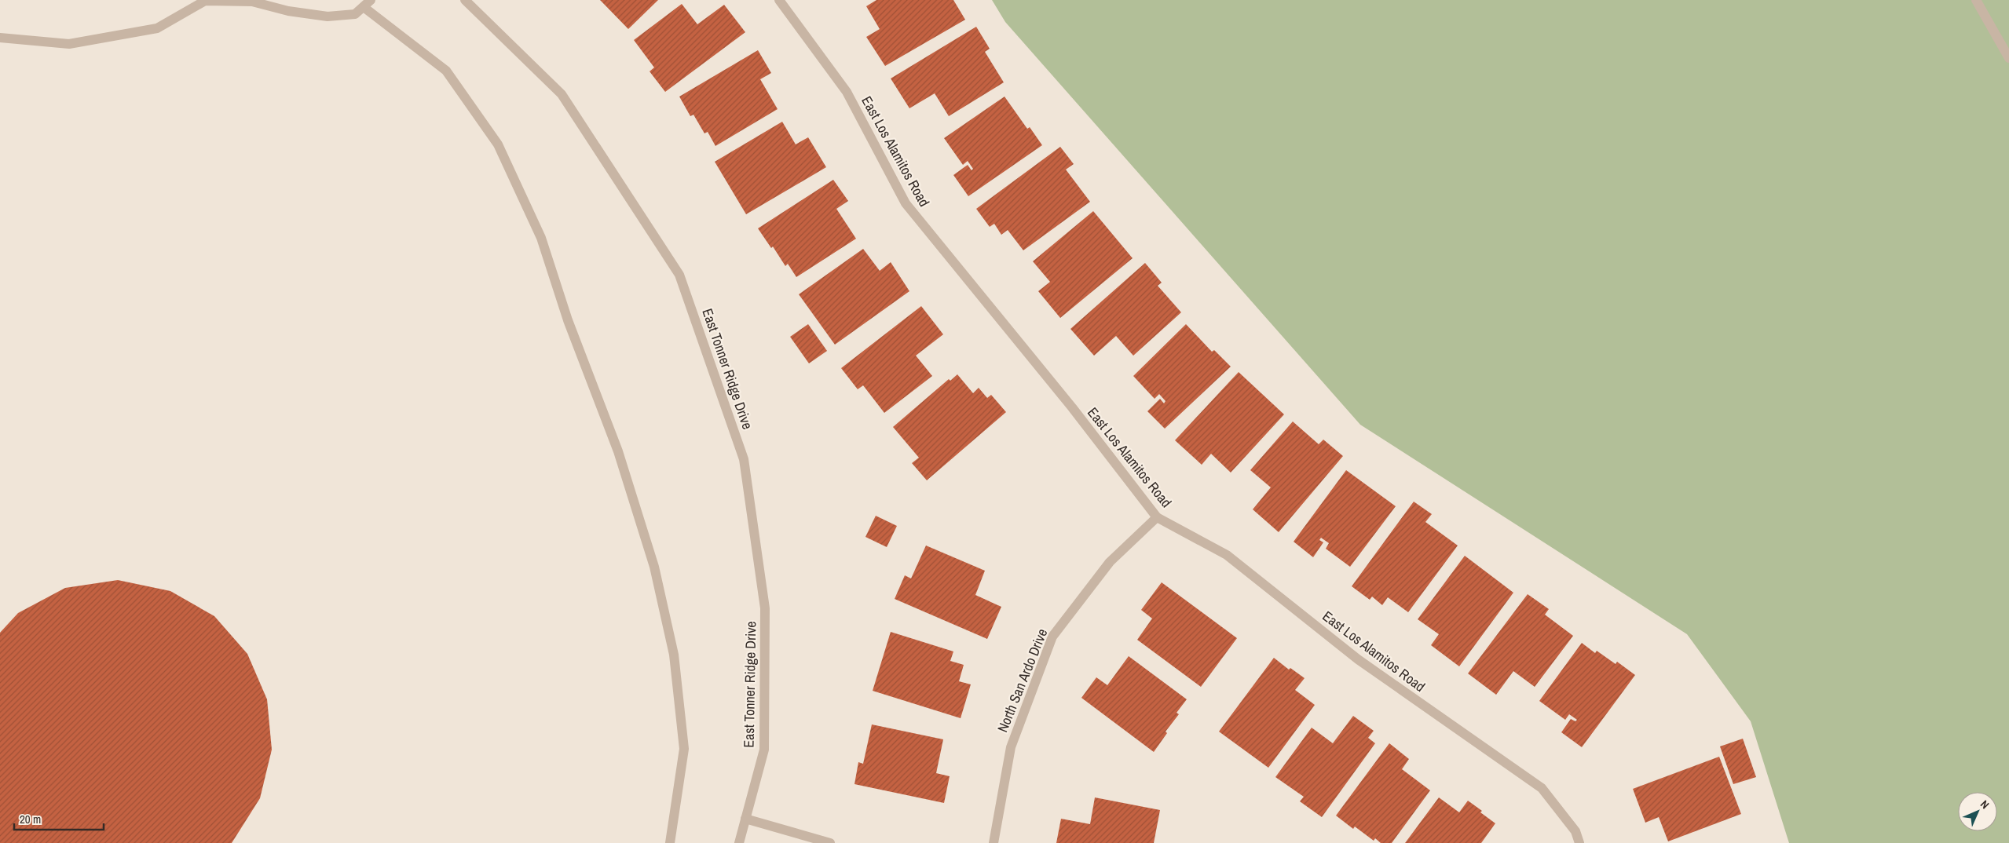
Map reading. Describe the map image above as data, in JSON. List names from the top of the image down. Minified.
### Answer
{"streets":{"street":["East Los Alamitos Road","East Tonner Ridge Drive","North San Ardo Drive"]},"crossings":[["East Los Alamitos Road","North San Ardo Drive"]],"scale_bar":"20 m","north":"top right"}
